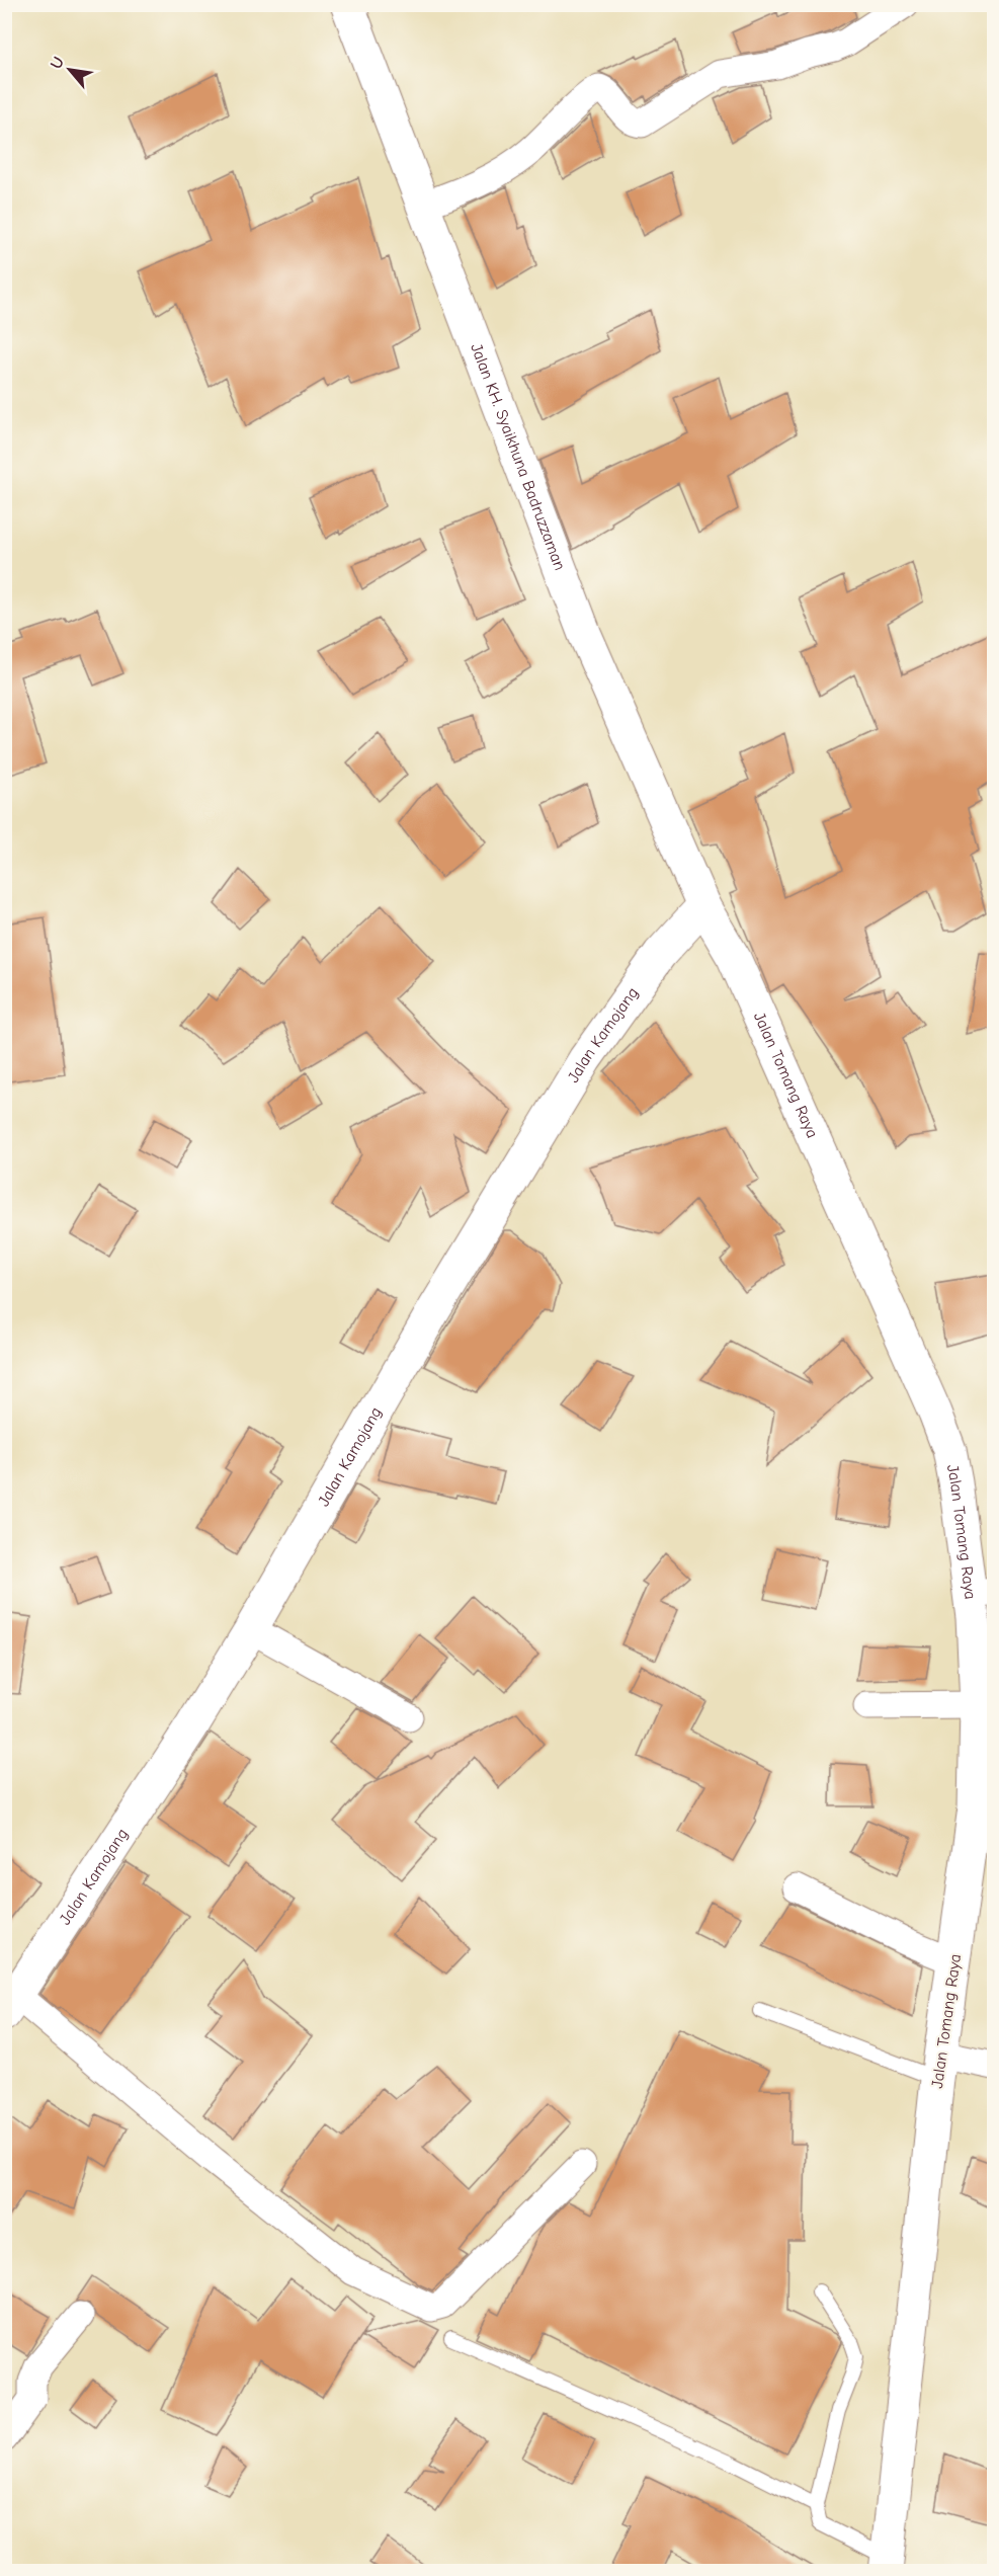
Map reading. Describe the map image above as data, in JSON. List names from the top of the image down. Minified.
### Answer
{"streets":{"main road":["Jalan KH. Syaikhuna Badruzzaman","Jalan Kamojang","Jalan Tomang Raya"]},"crossings":[["Jalan KH. Syaikhuna Badruzzaman","Jalan Kamojang"],["Jalan KH. Syaikhuna Badruzzaman","Jalan Tomang Raya"],["Jalan Kamojang","Jalan Tomang Raya"]],"north":"top left"}
